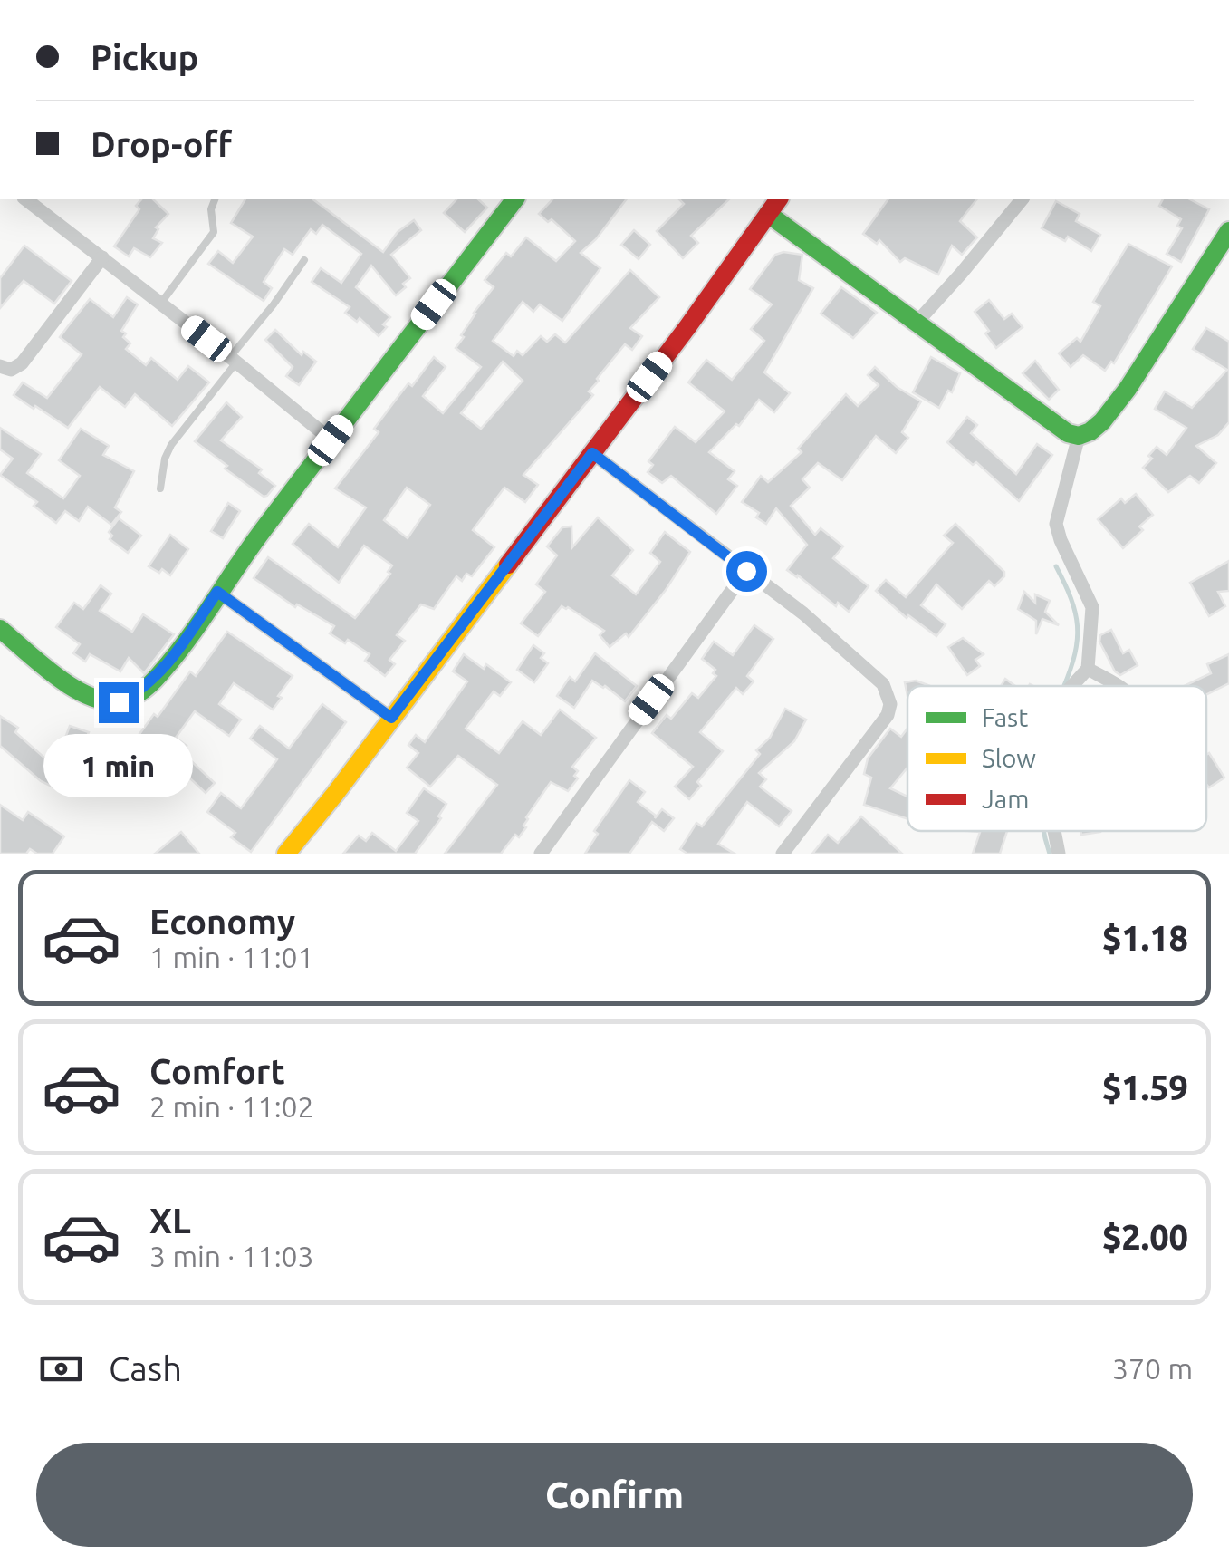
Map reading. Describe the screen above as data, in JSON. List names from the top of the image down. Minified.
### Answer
{"legend":["Fast","Slow","Jam"],"page":{"banner":["Pickup","Drop-off"],"bubble":"1 min","list":[{"name":"Economy","note":"1 min · 11:01","value":"$1.18"},{"name":"Comfort","note":"2 min · 11:02","value":"$1.59"},{"name":"XL","note":"3 min · 11:03","value":"$2.00"}],"pay":["Cash","370 m"],"buttons":"Confirm"}}
